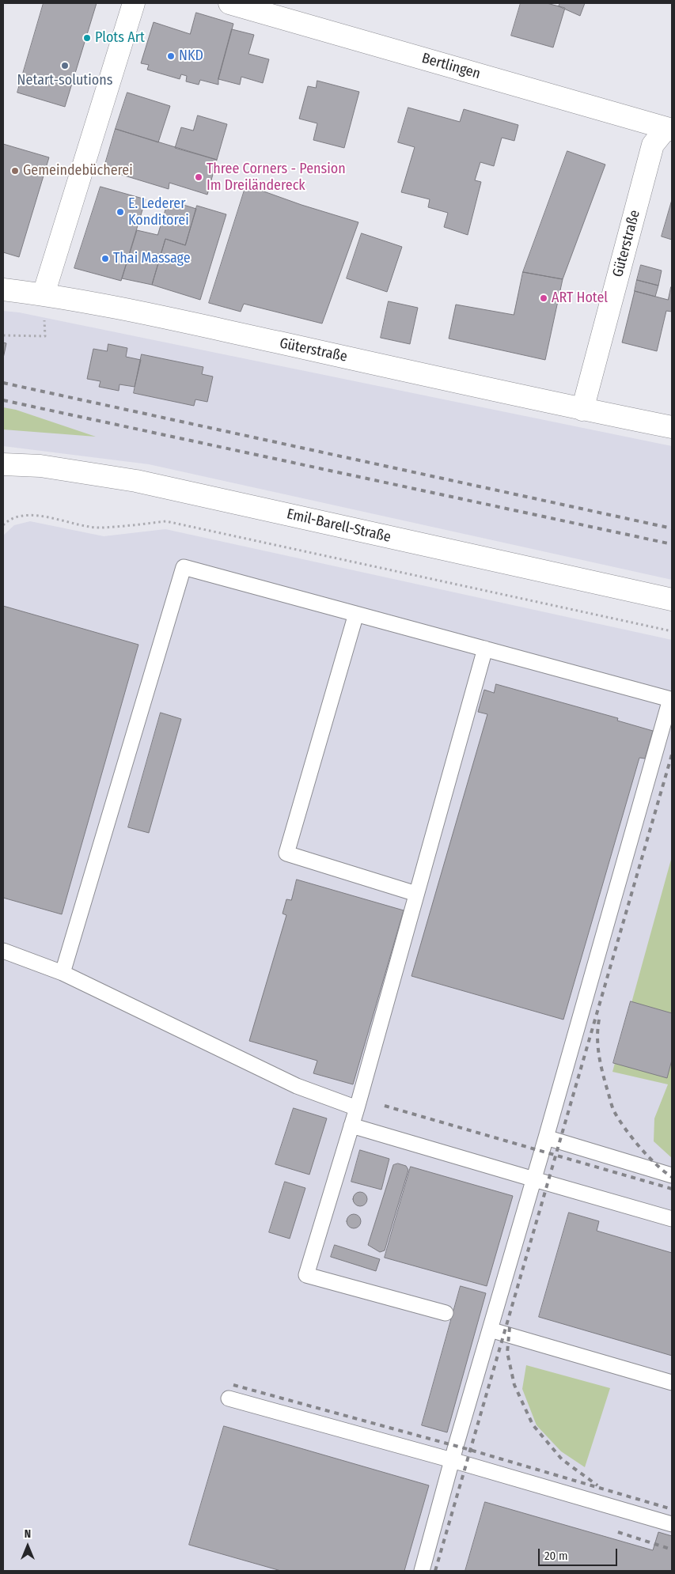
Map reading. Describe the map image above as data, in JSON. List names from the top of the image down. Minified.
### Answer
{"streets":{"street":["Bertlingen","Güterstraße","Emil-Barell-Straße"]},"crossings":[["Bertlingen","Güterstraße"]],"places":["Plots Art","NKD","Netart-solutions","Gemeindebücherei","Three Corners - Pension Im Dreiländereck","E. Lederer Konditorei","Thai Massage","ART Hotel"],"scale_bar":"20 m","north":"top"}
